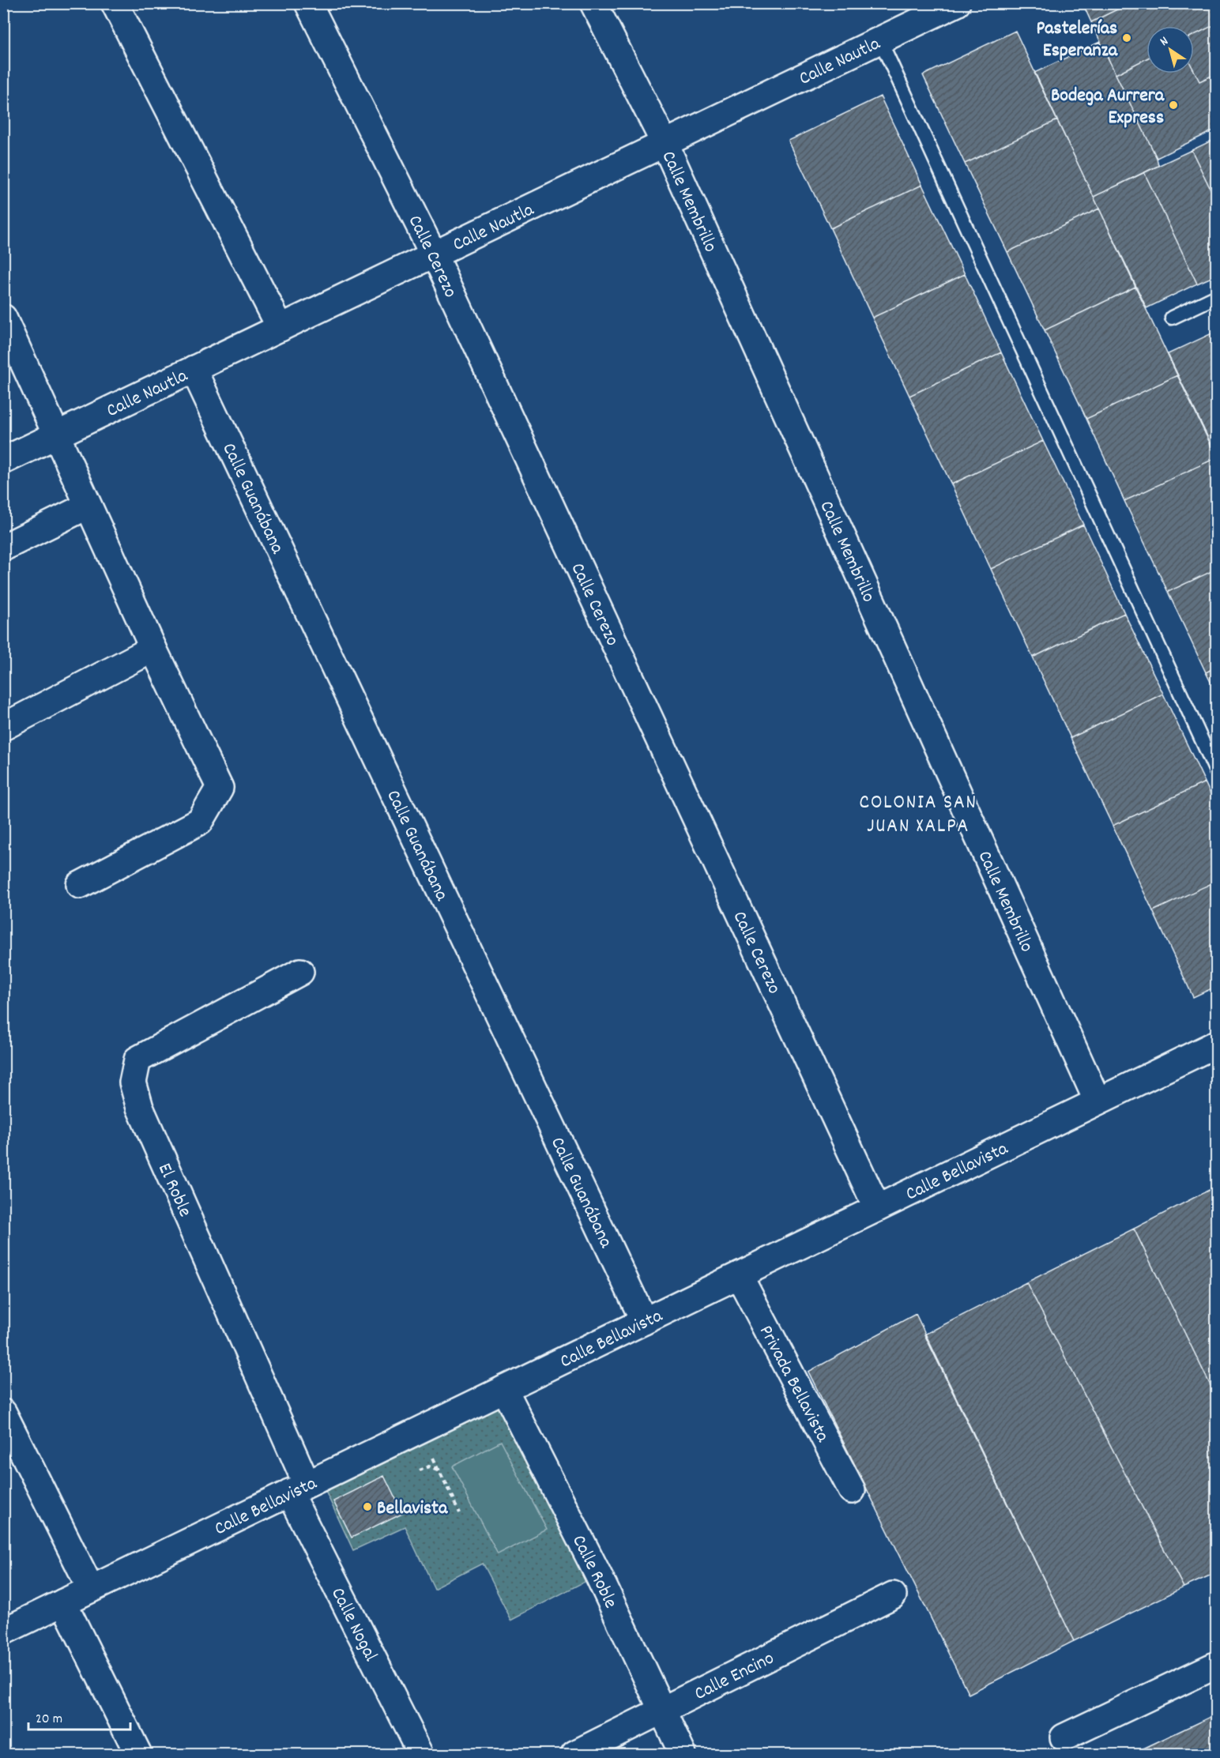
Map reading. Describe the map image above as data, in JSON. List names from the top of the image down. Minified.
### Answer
{"streets":{"street":["Calle Nautla","Calle Membrillo","Calle Cerezo","Calle Guanábana","Calle Bellavista","El Roble","Privada Bellavista","Calle Roble","Calle Nogal","Calle Encino"]},"crossings":[["Calle Nautla","Calle Membrillo"],["Calle Nautla","Calle Cerezo"],["Calle Nautla","Calle Guanábana"],["Calle Membrillo","Calle Bellavista"],["Calle Cerezo","Calle Bellavista"],["Calle Guanábana","Calle Bellavista"],["Calle Bellavista","El Roble"],["Calle Bellavista","Privada Bellavista"],["Calle Bellavista","Calle Roble"],["Calle Bellavista","Calle Nogal"],["El Roble","Calle Nogal"],["Calle Roble","Calle Encino"]],"districts":["COLONIA SAN JUAN XALPA"],"places":["Pastelerías Esperanza","Bodega Aurrera Express","Bellavista"],"scale_bar":"20 m","north":"top left"}
